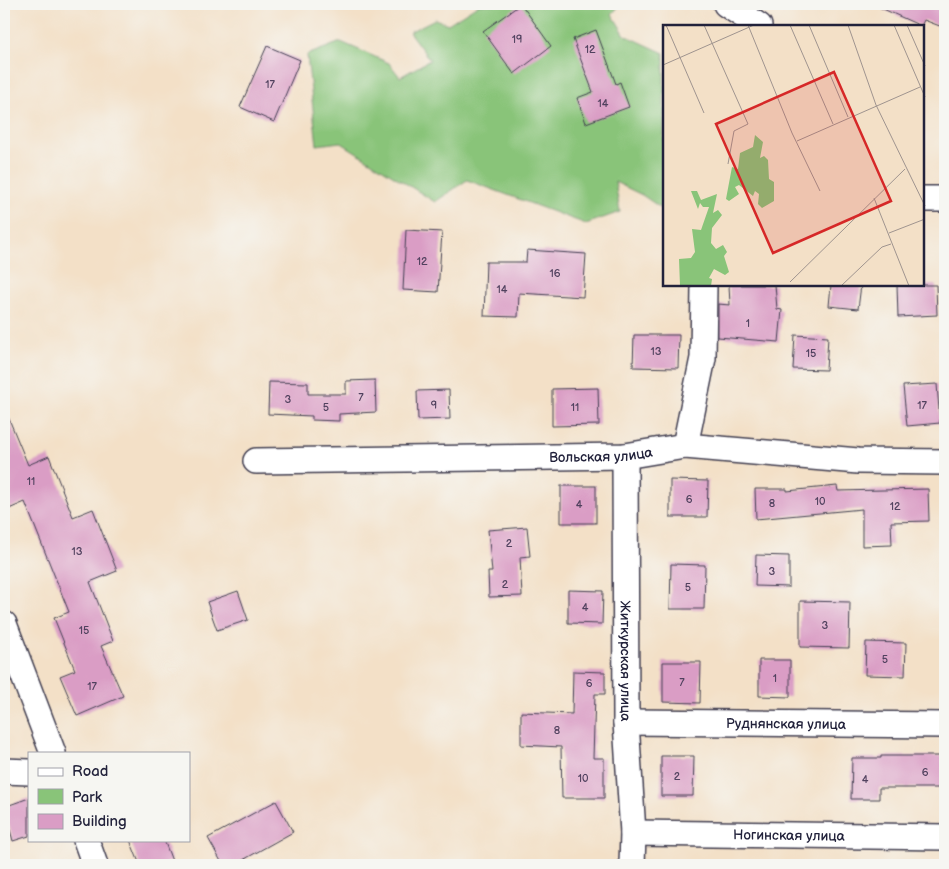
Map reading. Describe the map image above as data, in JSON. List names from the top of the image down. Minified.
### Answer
{"streets":{"street":["Вольская улица","Житкурская улица","Руднянская улица","Ногинская улица"]},"crossings":[["Вольская улица","Житкурская улица"],["Житкурская улица","Руднянская улица"],["Житкурская улица","Ногинская улица"]],"house_numbers":["19","12","17","14","12","16","14","1","13","15","7","3","9","17","5","11","11","6","10","8","4","12","2","13","3","2","5","4","3","15","5","1","7","6","17","8","6","2","10","4"],"legend":["Road","Park","Building"]}
